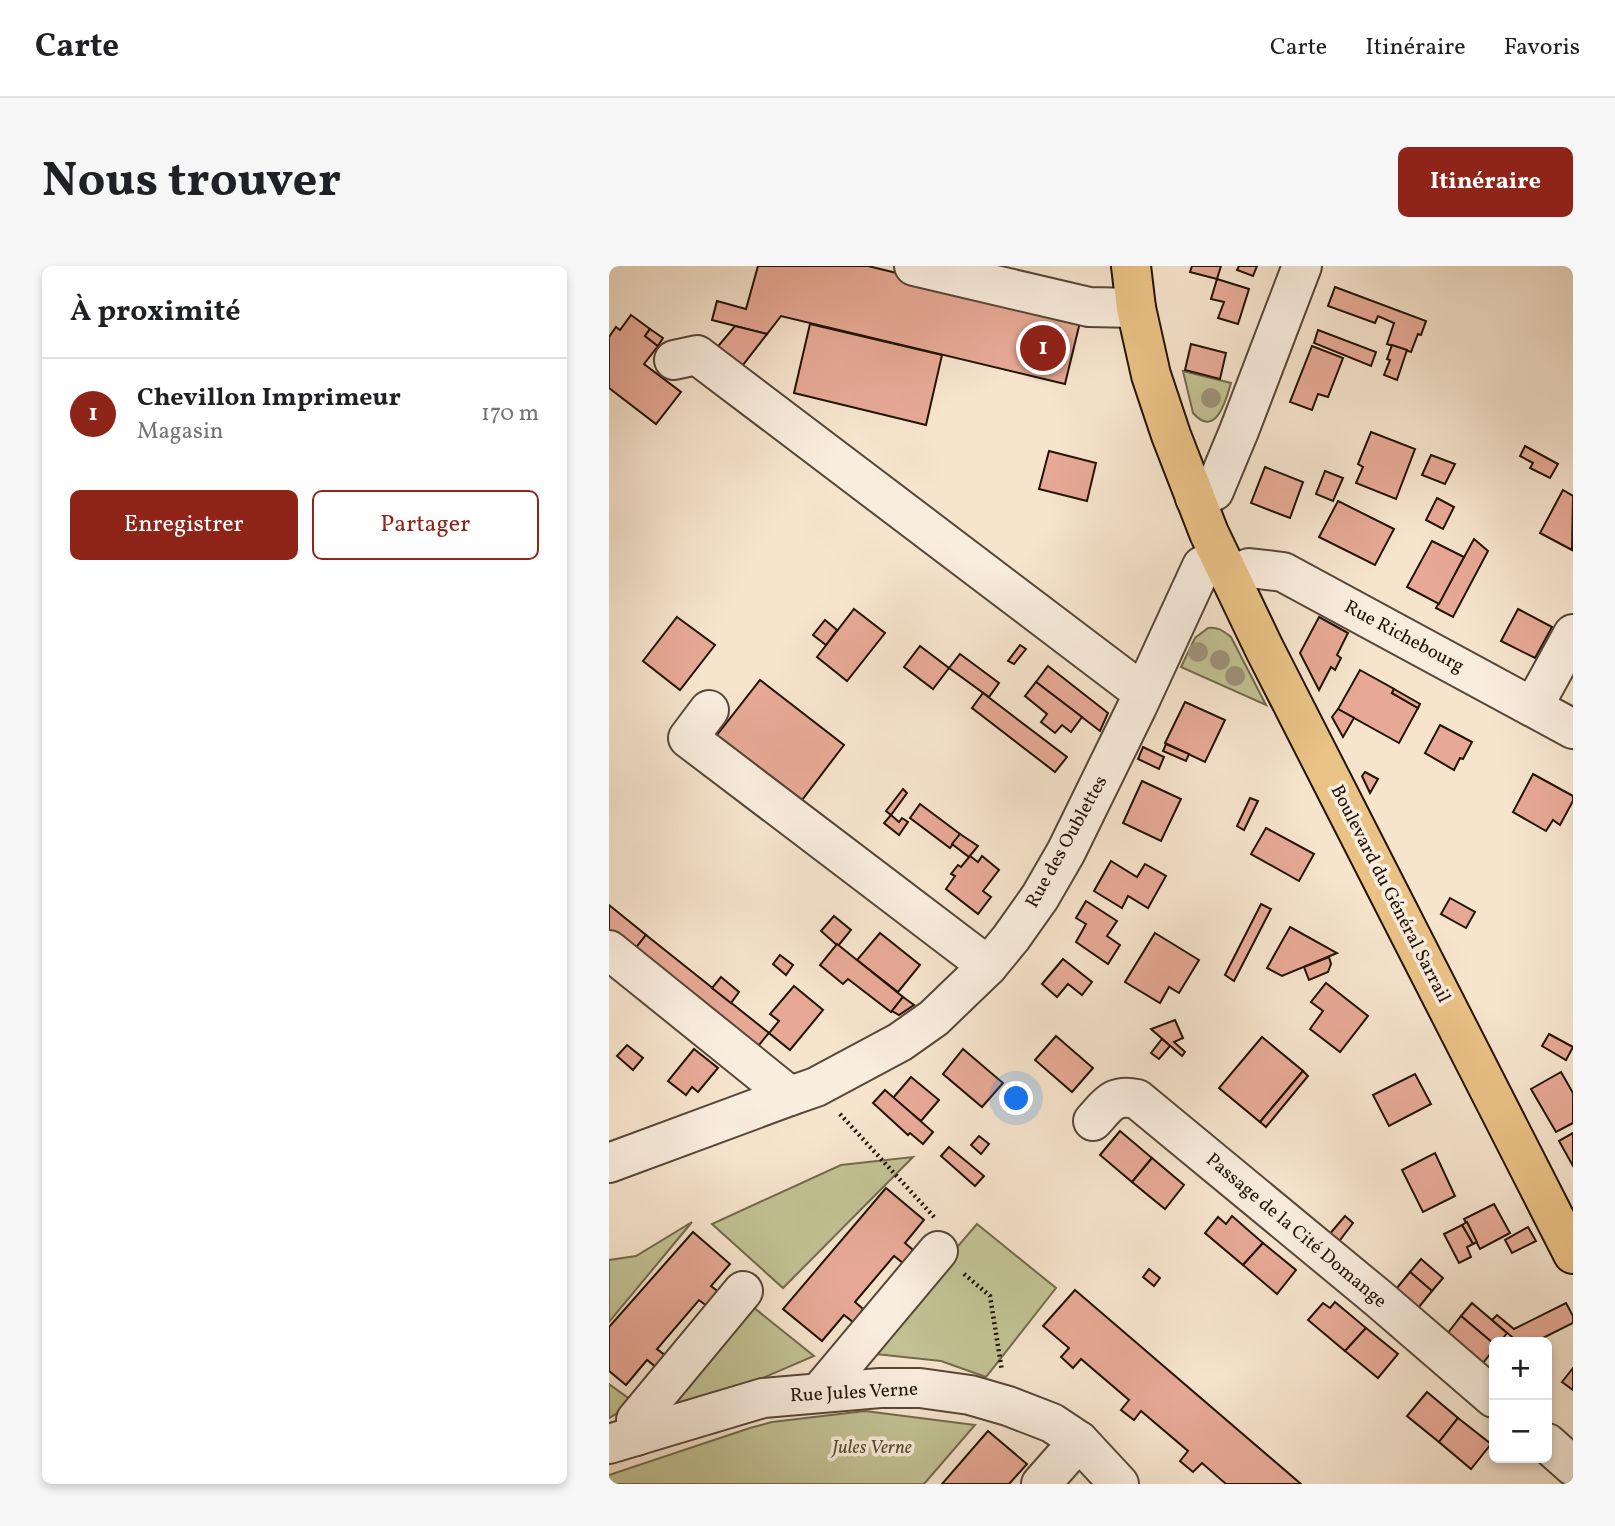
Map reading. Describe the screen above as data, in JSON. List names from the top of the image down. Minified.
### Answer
{"streets":{"main road":["Boulevard du Général Sarrail"],"street":["Rue Richebourg","Rue des Oublettes","Passage de la Cité Domange","Rue Jules Verne"]},"crossings":[["Rue Richebourg","Rue des Oublettes"],["Rue Richebourg","Boulevard du Général Sarrail"],["Rue des Oublettes","Boulevard du Général Sarrail"]],"parks":["Jules Verne"],"page":{"header":"Carte","nav":["Carte","Itinéraire","Favoris"],"buttons":["Itinéraire",["Enregistrer","Partager"]],"title":"Nous trouver","heading":"À proximité","pins":"1","list":[{"mark":"1","name":"Chevillon Imprimeur","note":"Magasin","value":"170 m"}],"map_buttons":["+","−"]}}
